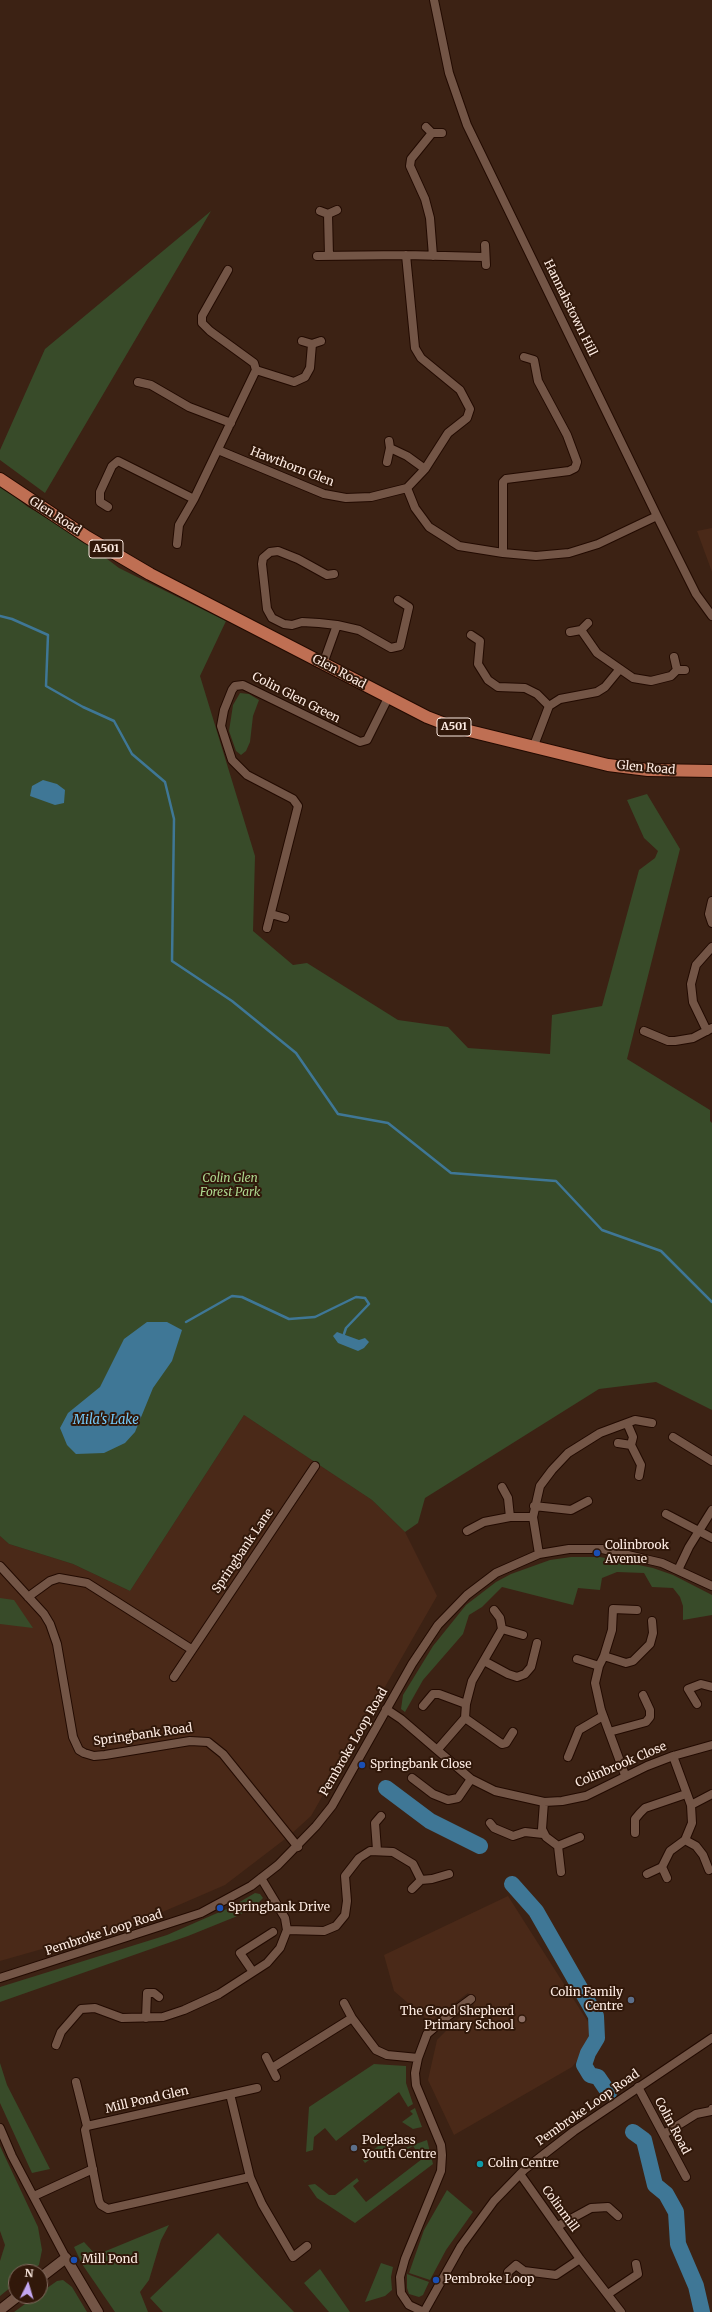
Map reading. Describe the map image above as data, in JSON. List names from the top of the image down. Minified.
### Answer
{"streets":{"main road":["Glen Road","A501"],"street":["Hannahstown Hill","Hawthorn Glen","Colin Glen Green","Springbank Lane","Springbank Road","Pembroke Loop Road","Colinbrook Close","Mill Pond Glen","Colin Road","Colinmill"]},"crossings":[["Glen Road","Colin Glen Green"],["Springbank Road","Pembroke Loop Road"],["Pembroke Loop Road","Colinbrook Close"],["Pembroke Loop Road","Colin Road"],["Pembroke Loop Road","Colinmill"]],"water":["Mila's Lake"],"parks":["Colin Glen Forest Park"],"places":["Colinbrook Avenue","Springbank Close","Springbank Drive","Colin Family Centre","The Good Shepherd Primary School","Poleglass Youth Centre","Colin Centre","Mill Pond","Pembroke Loop"],"north":"top"}
